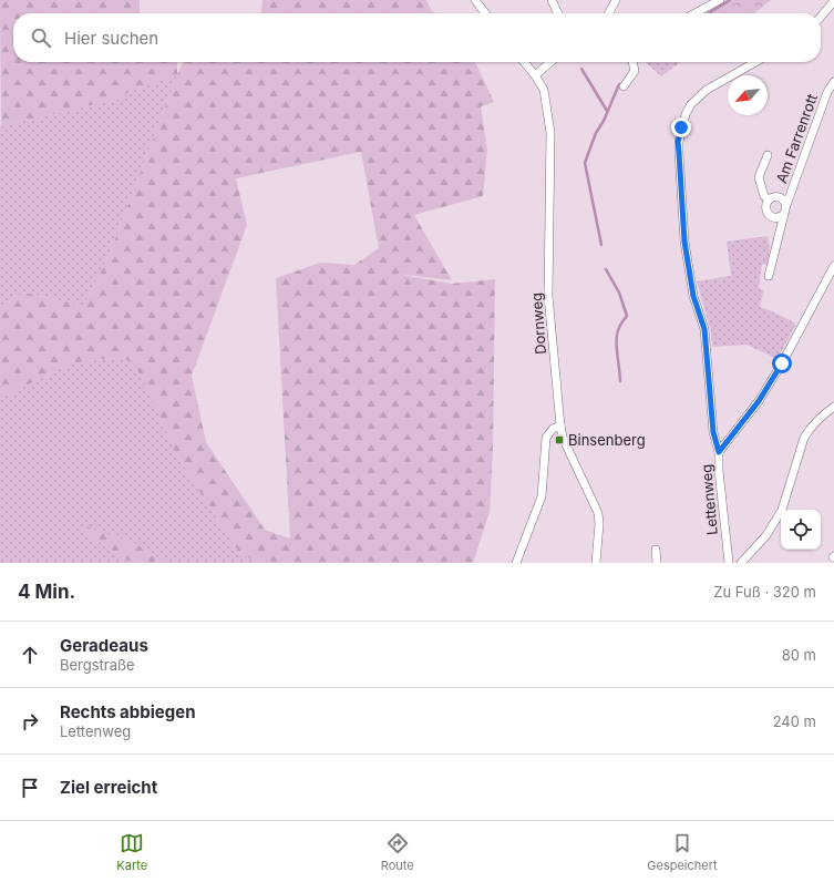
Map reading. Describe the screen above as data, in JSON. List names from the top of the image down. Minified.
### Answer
{"streets":{"street":["Am Farrenrott","Dornweg","Lettenweg"]},"places":{"transit":["Binsenberg"]},"north":"bottom left","page":{"search":"Hier suchen","heading":["4 Min.","Zu Fuß · 320 m"],"list":[["Geradeaus","Bergstraße","80 m"],["Rechts abbiegen","Lettenweg","240 m"],"Ziel erreicht"],"nav":["Karte","Route","Gespeichert"]}}
